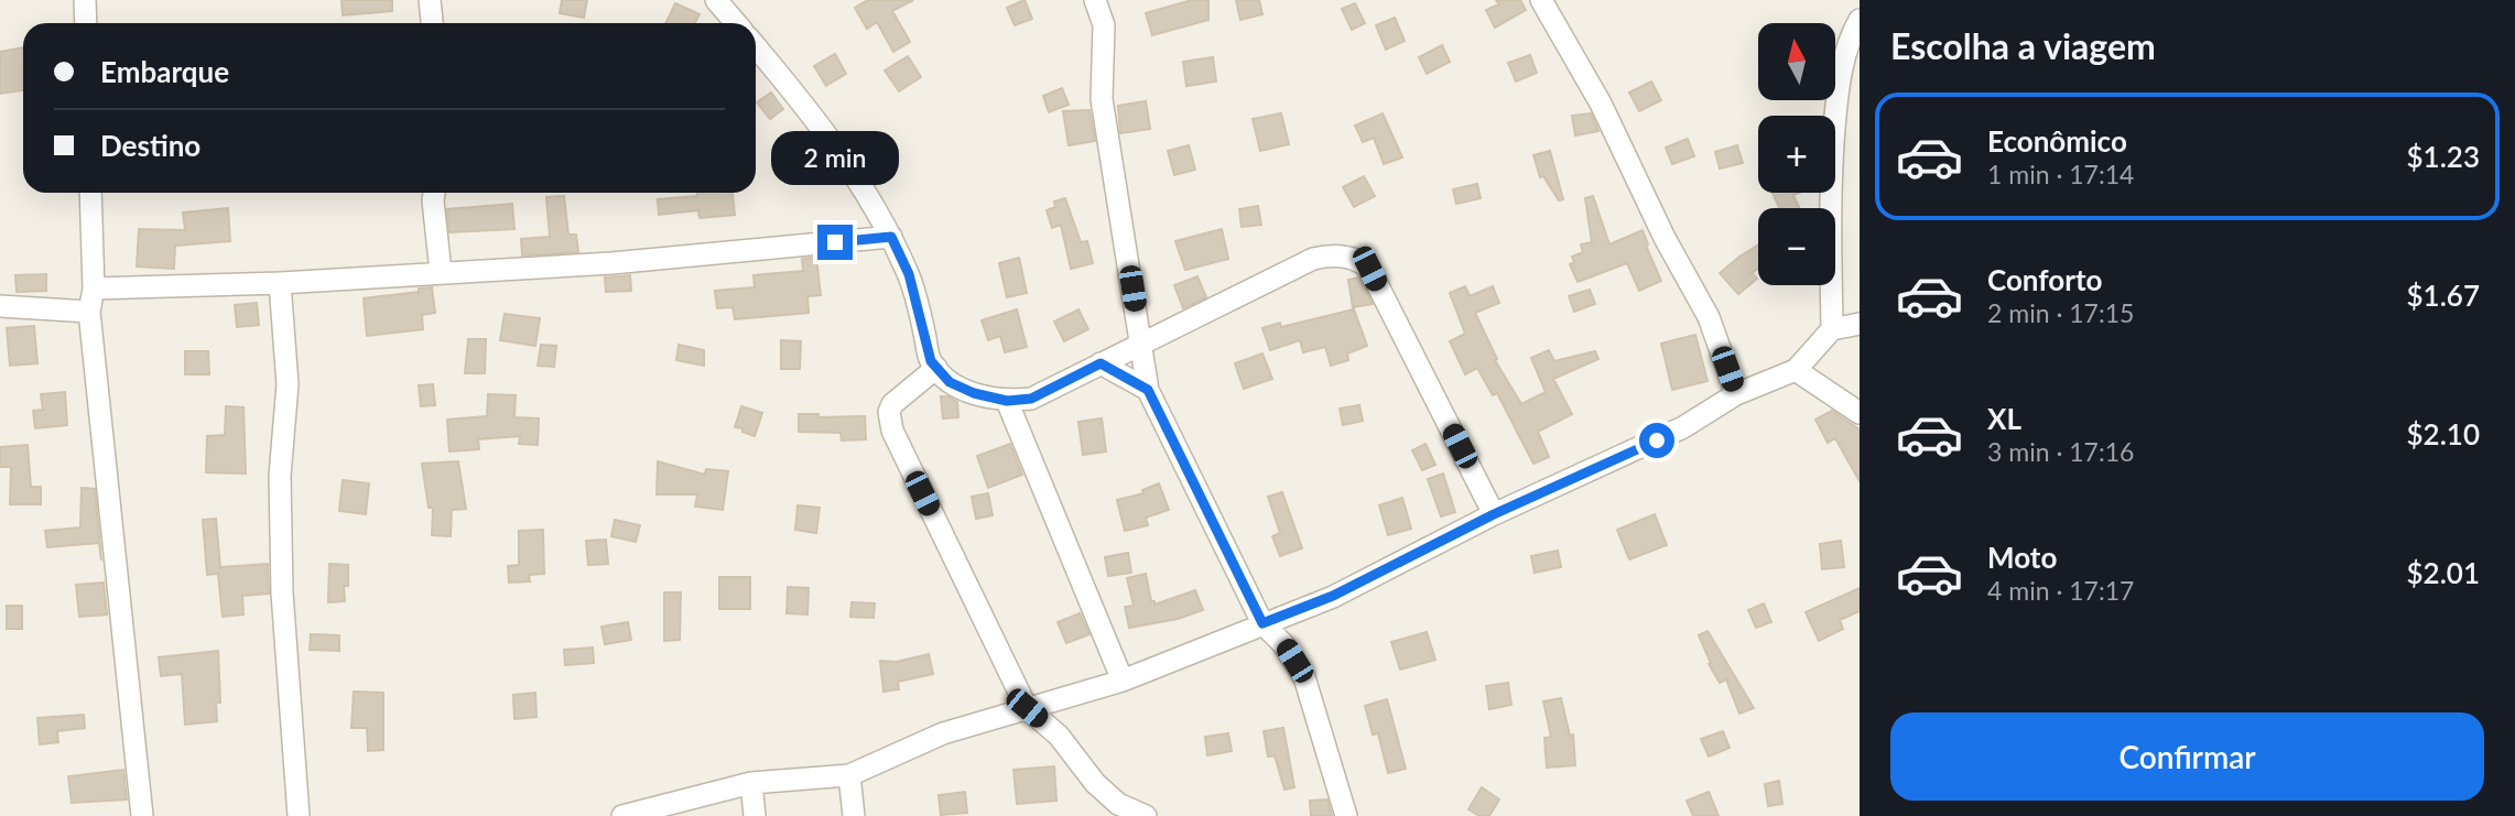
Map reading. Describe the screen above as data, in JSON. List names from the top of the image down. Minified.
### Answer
{"north":"top","page":{"heading":"Escolha a viagem","map_buttons":["+","−"],"banner":["Embarque","Destino"],"list":[{"name":"Econômico","note":"1 min · 17:14","value":"$1.23"},{"name":"Conforto","note":"2 min · 17:15","value":"$1.67"},{"name":"XL","note":"3 min · 17:16","value":"$2.10"},{"name":"Moto","note":"4 min · 17:17","value":"$2.01"}],"bubble":"2 min","buttons":"Confirmar"}}
